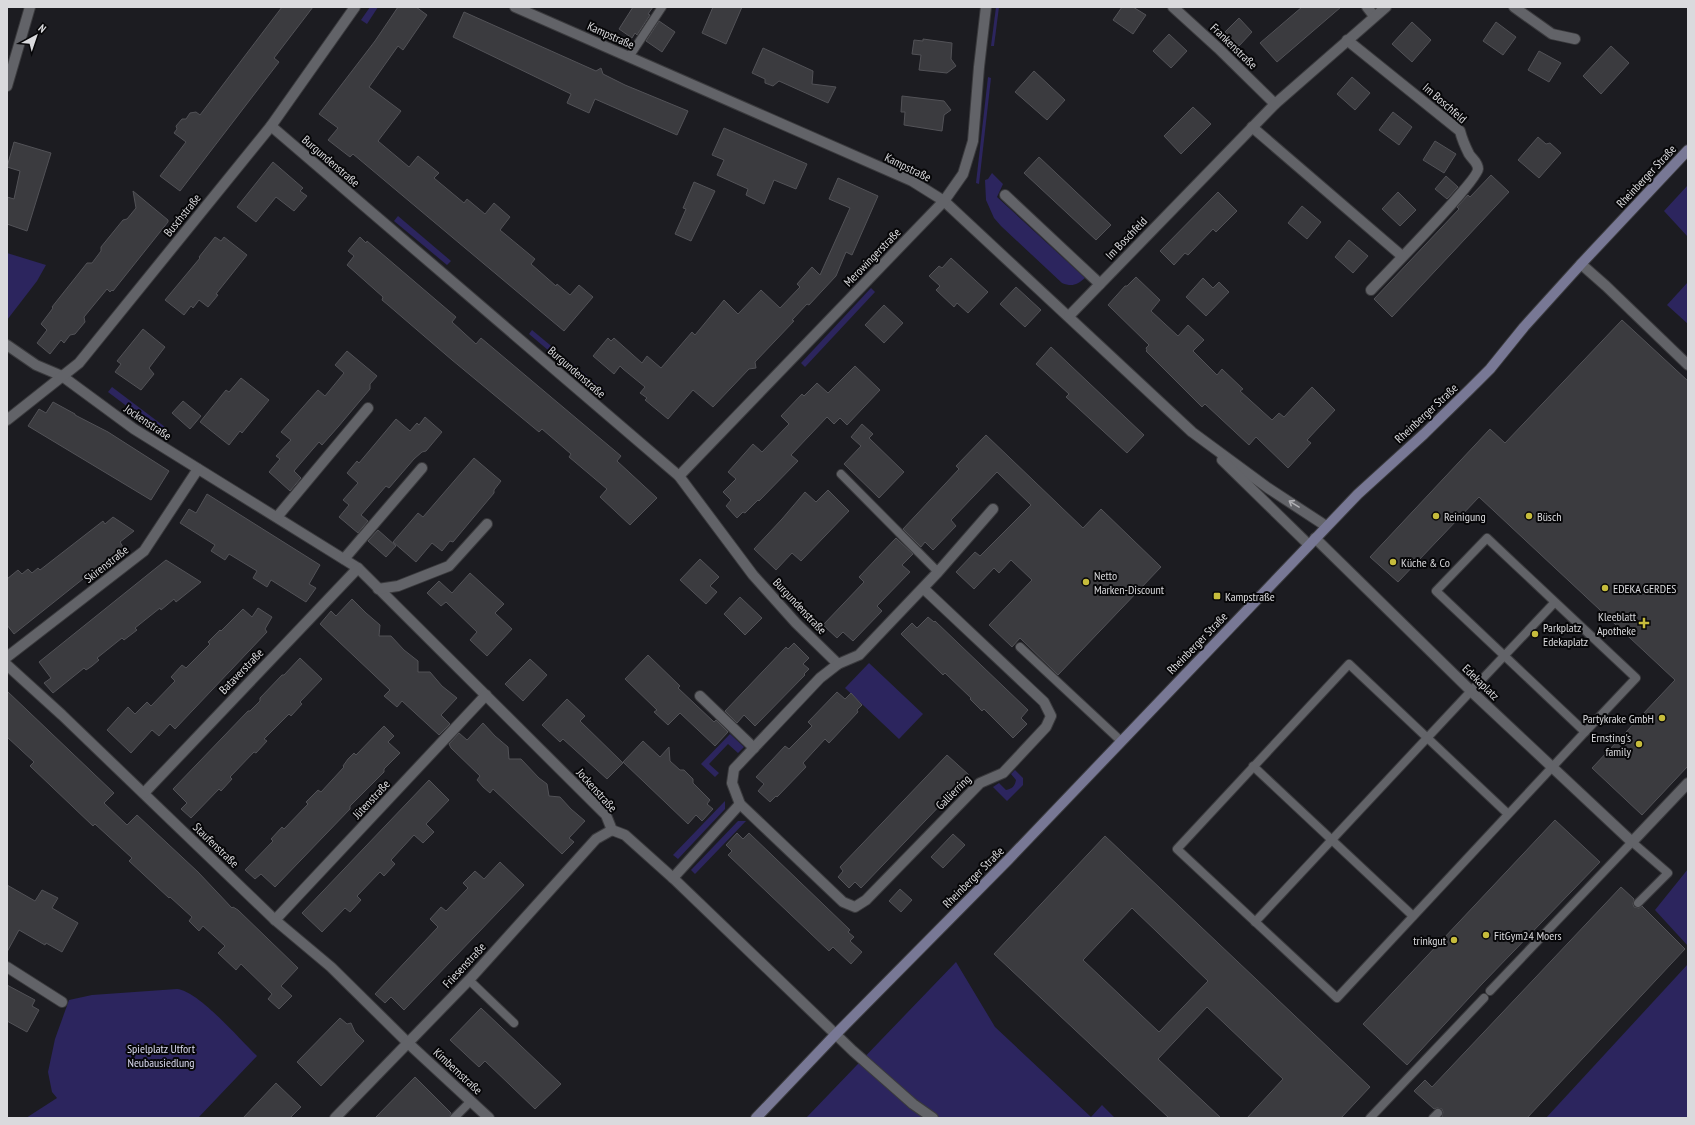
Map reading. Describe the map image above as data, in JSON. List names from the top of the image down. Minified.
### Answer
{"streets":{"main road":["Rheinberger Straße"],"street":["Kampstraße","Frankenstraße","Im Boschfeld","Burgundenstraße","Buschstraße","Merowingerstraße","Jockenstraße","Skirenstraße","Bataverstraße","Edekaplatz","Gallierring","Jütenstraße","Staufenstraße","Friesenstraße","Kimbernstraße"]},"crossings":[["Kampstraße","Im Boschfeld"],["Kampstraße","Rheinberger Straße"],["Kampstraße","Merowingerstraße"],["Kampstraße","Edekaplatz"],["Frankenstraße","Im Boschfeld"],["Burgundenstraße","Buschstraße"],["Burgundenstraße","Merowingerstraße"],["Burgundenstraße","Gallierring"],["Rheinberger Straße","Jockenstraße"],["Rheinberger Straße","Edekaplatz"],["Buschstraße","Jockenstraße"],["Jockenstraße","Skirenstraße"],["Jockenstraße","Bataverstraße"],["Jockenstraße","Jütenstraße"],["Jockenstraße","Friesenstraße"],["Bataverstraße","Staufenstraße"],["Jütenstraße","Staufenstraße"],["Staufenstraße","Friesenstraße"],["Staufenstraße","Kimbernstraße"],["Friesenstraße","Kimbernstraße"]],"parks":["Spielplatz Utfort Neubausiedlung"],"places":{"other":["Reinigung","Büsch","Küche & Co","Netto Marken-Discount","EDEKA GERDES","Parkplatz Edekaplatz","Partykrake GmbH","Ernsting's family","FitGym24 Moers","trinkgut"],"transit":["Kampstraße"],"health":["Kleeblatt Apotheke"]},"north":"top right"}
